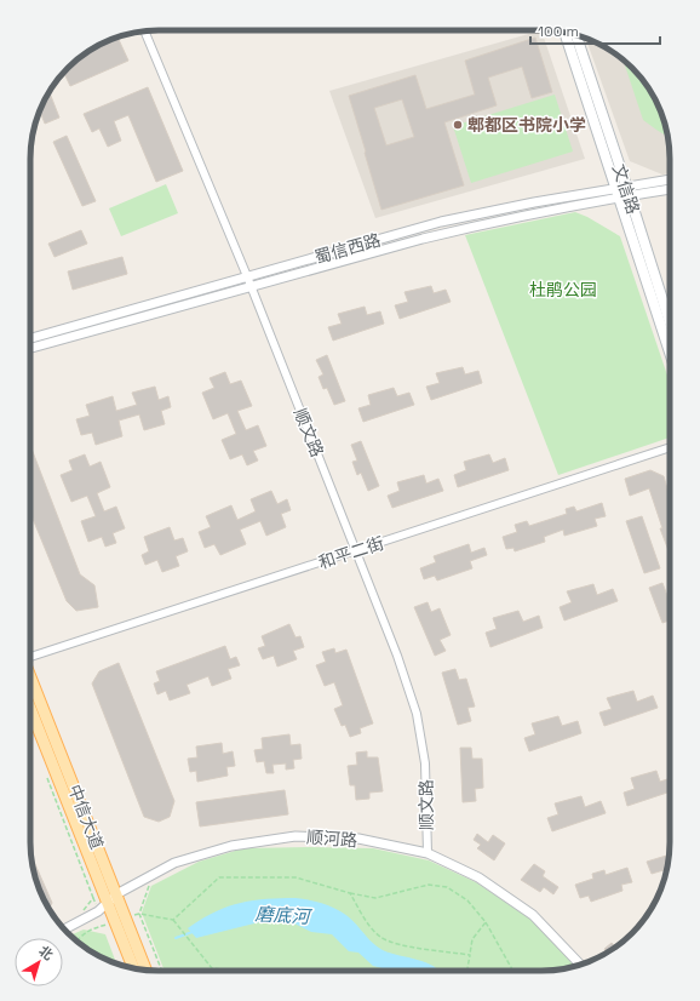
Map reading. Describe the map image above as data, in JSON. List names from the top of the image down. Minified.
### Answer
{"streets":{"main road":["文信路","中信大道"],"street":["蜀信西路","顺文路","和平二街","顺河路"]},"crossings":[["文信路","蜀信西路"],["蜀信西路","顺文路"],["顺文路","和平二街"],["顺文路","顺河路"],["中信大道","顺河路"]],"water":["磨底河"],"parks":["杜鹃公园"],"places":["郫都区书院小学"],"scale_bar":"100 m","north":"top right"}
